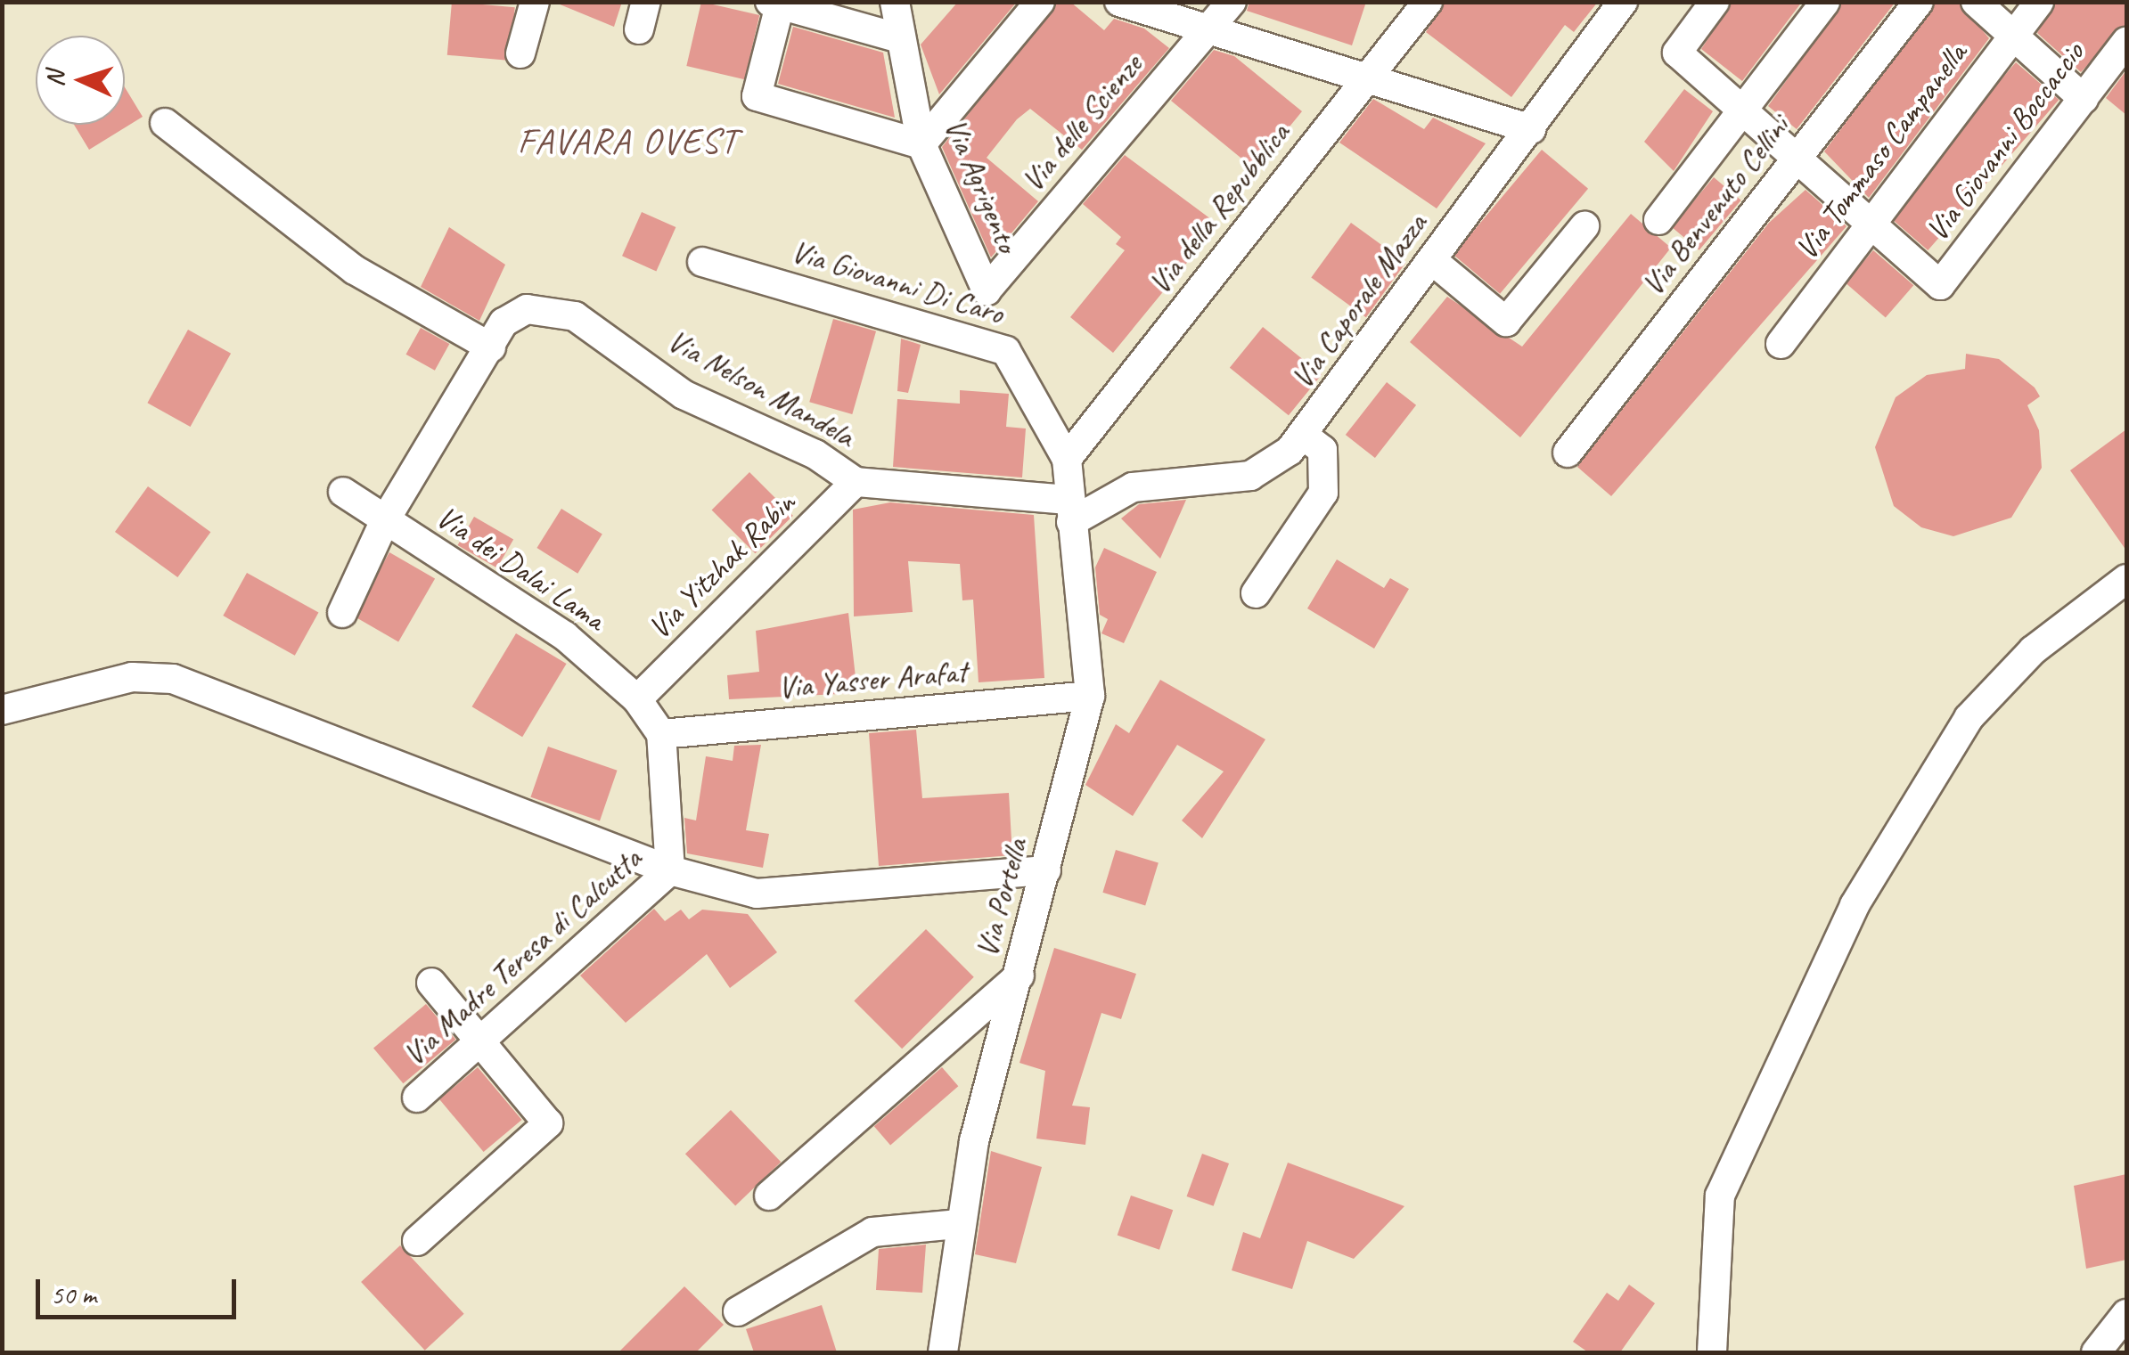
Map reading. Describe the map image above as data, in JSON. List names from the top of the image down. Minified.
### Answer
{"streets":{"street":["Via delle Scienze","Via Giovanni Boccaccio","Via Tommaso Campanella","Via Agrigento","Via Benvenuto Cellini","Via della Repubblica","Via Giovanni Di Caro","Via Caporale Mazza","Via Nelson Mandela","Via Yitzhak Rabin","Via dei Dalai Lama","Via Yasser Arafat","Via Portella","Via Madre Teresa di Calcutta"]},"crossings":[["Via delle Scienze","Via Agrigento"],["Via Giovanni Boccaccio","Via Tommaso Campanella"],["Via della Repubblica","Via Giovanni Di Caro"],["Via della Repubblica","Via Portella"],["Via Giovanni Di Caro","Via Portella"],["Via Caporale Mazza","Via Nelson Mandela"],["Via Caporale Mazza","Via Portella"],["Via Nelson Mandela","Via Yitzhak Rabin"],["Via Nelson Mandela","Via dei Dalai Lama"],["Via Nelson Mandela","Via Portella"],["Via Yitzhak Rabin","Via dei Dalai Lama"],["Via dei Dalai Lama","Via Yasser Arafat"],["Via Yasser Arafat","Via Portella"],["Via Portella","Via Madre Teresa di Calcutta"]],"districts":["FAVARA OVEST"],"scale_bar":"50 m","north":"left"}
